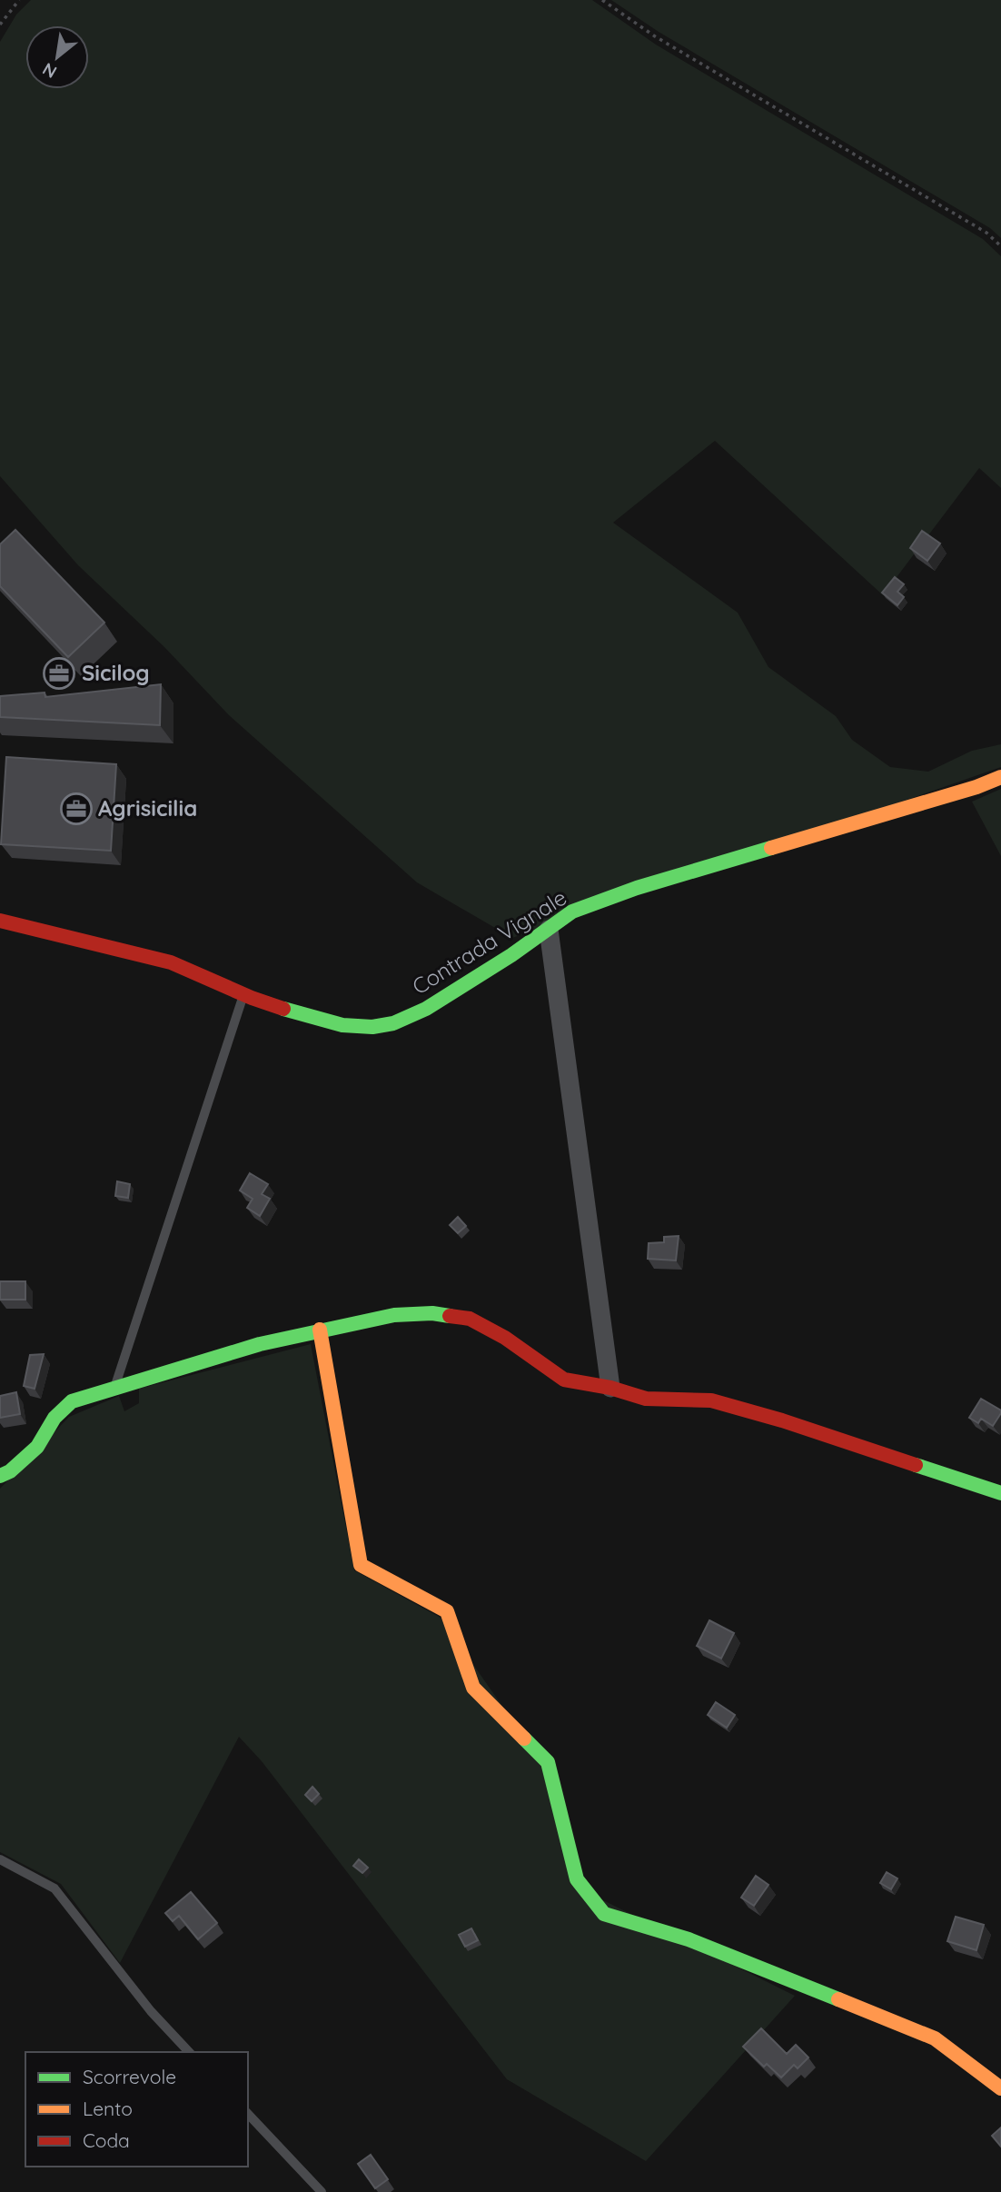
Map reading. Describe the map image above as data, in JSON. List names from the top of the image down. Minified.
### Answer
{"streets":{"street":["Contrada Vignale"]},"places":{"office":["Sicilog","Agrisicilia"]},"legend":["Scorrevole","Lento","Coda"],"north":"bottom left"}
